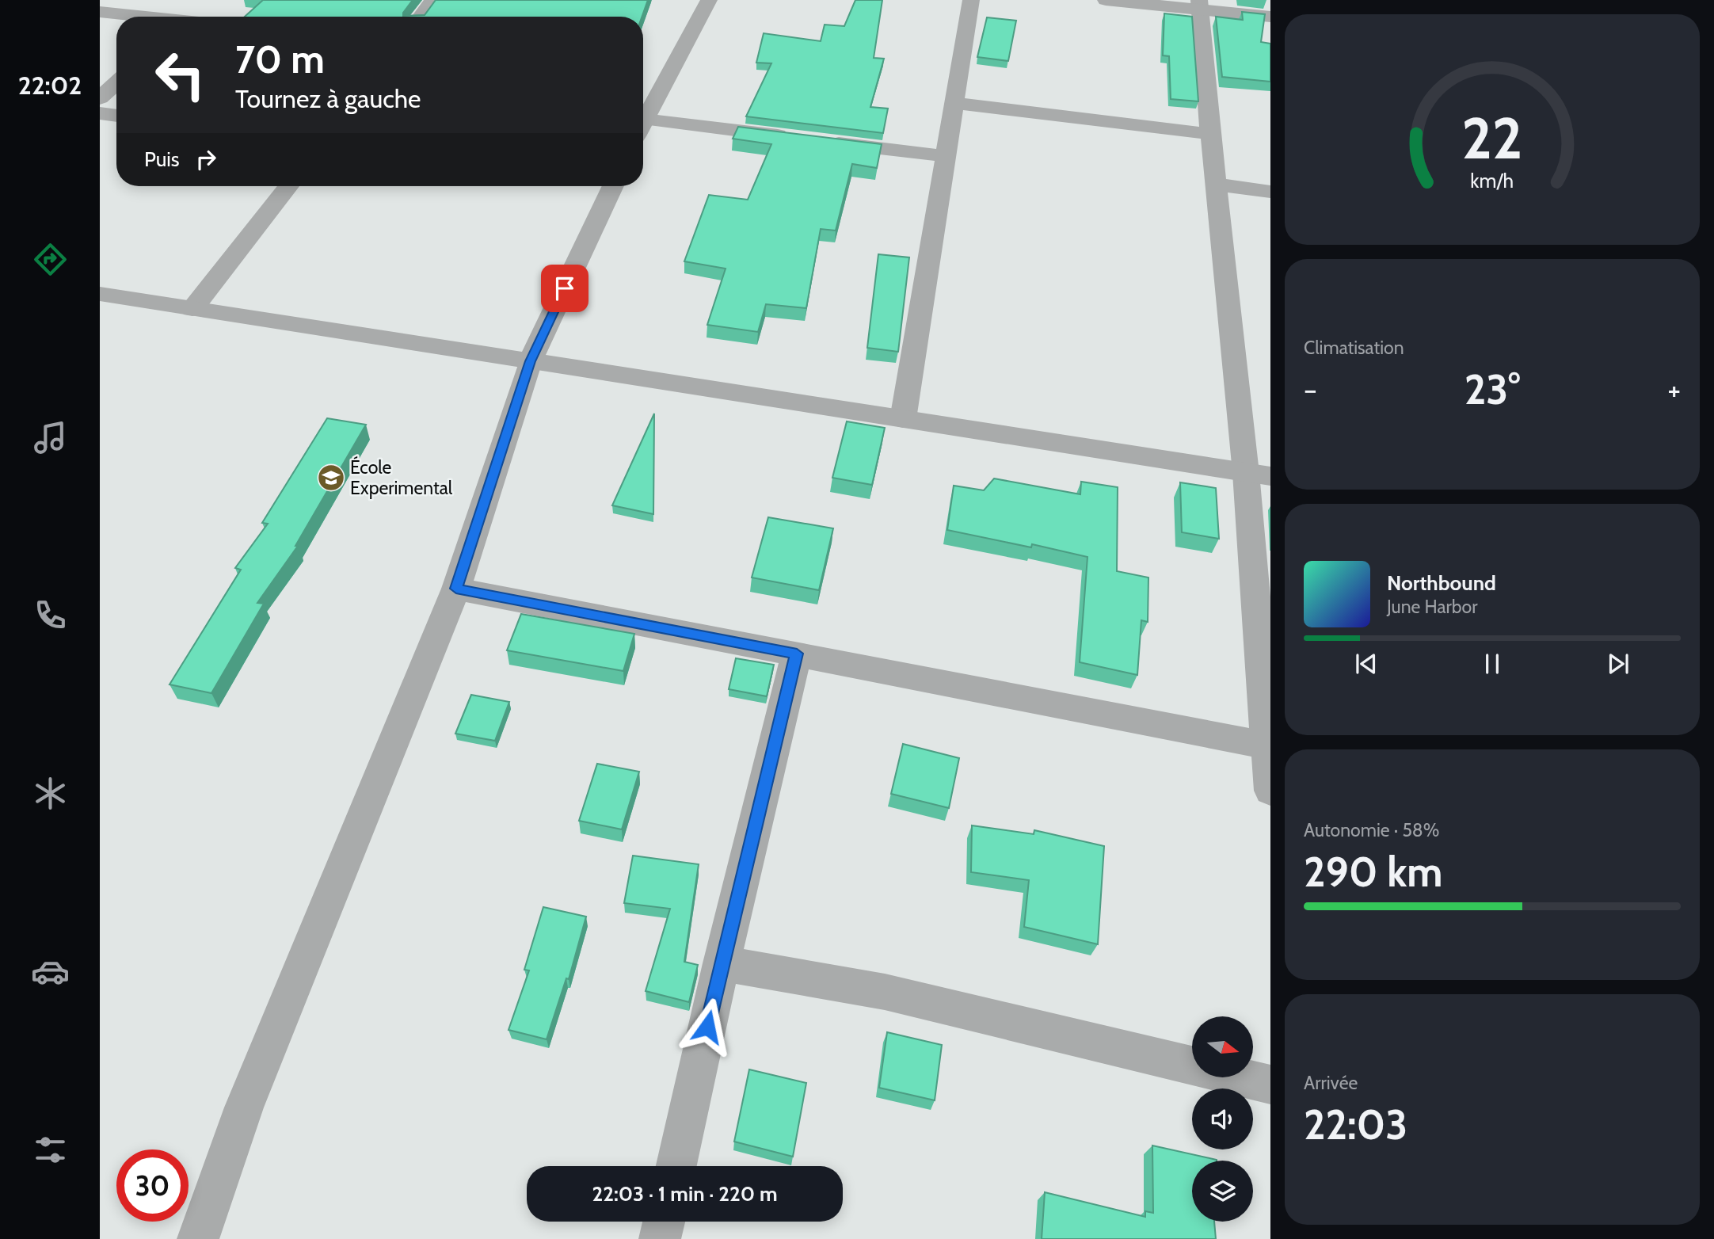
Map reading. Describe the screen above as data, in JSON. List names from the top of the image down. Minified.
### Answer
{"places":{"school or university":["École Experimental"]},"north":"right","page":{"tabs":"22:02","turn":["70 m","Tournez à gauche"],"then":"Puis","tile":["Climatisation",["Autonomie · 58%","290 km"],["Arrivée","22:03"]],"heat":["−","23°","+"],"song":["Northbound","June Harbor"],"limit":"30","trip":"22:03 · 1 min · 220 m","gauge":["22","km/h"]}}
